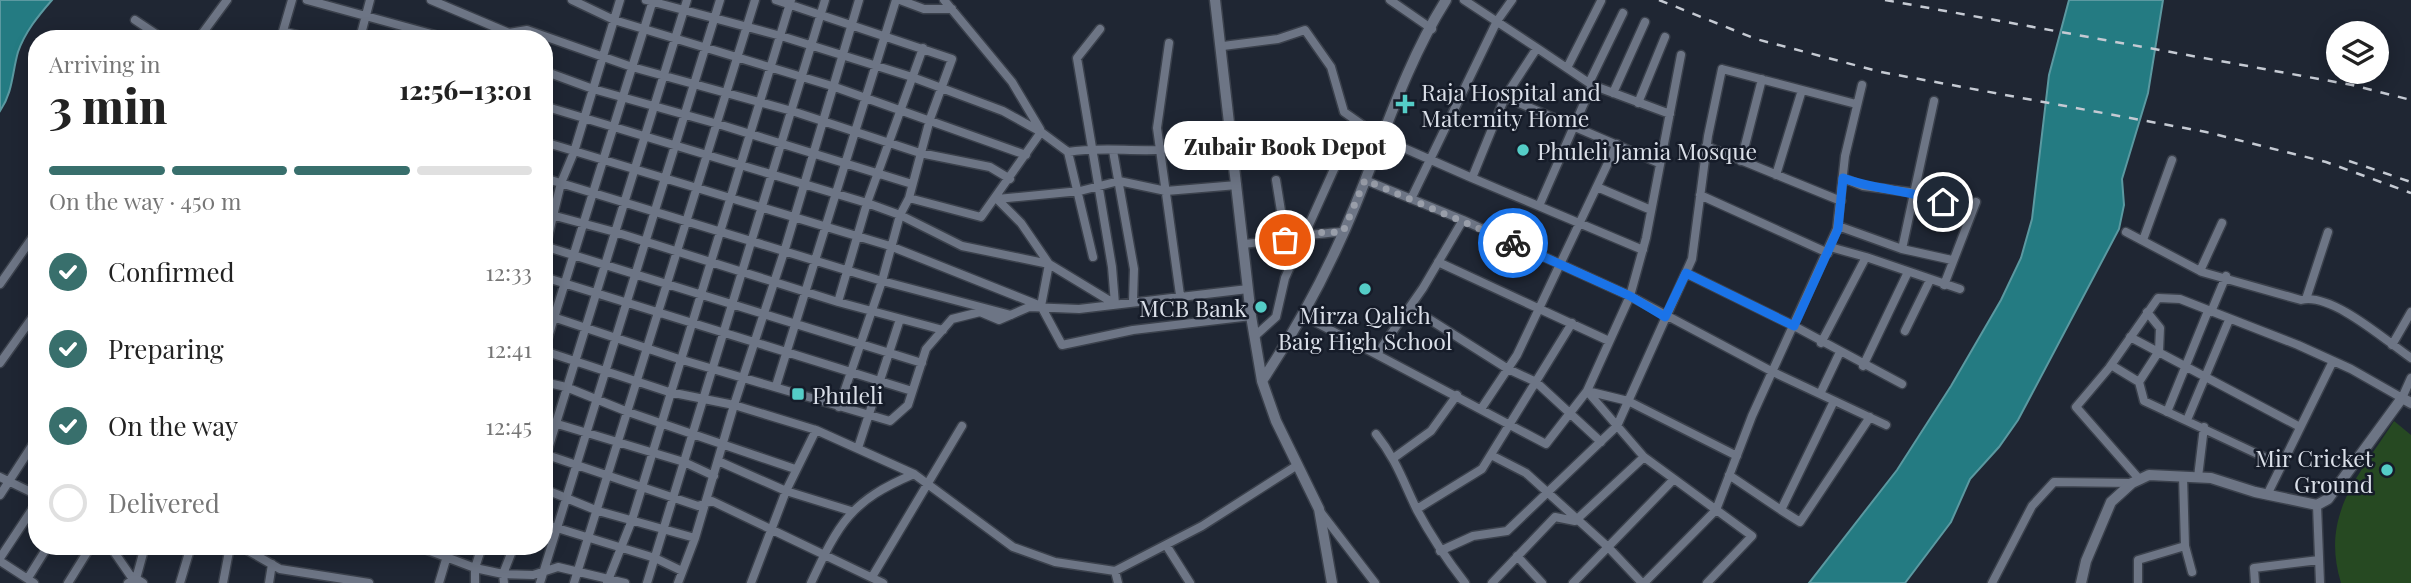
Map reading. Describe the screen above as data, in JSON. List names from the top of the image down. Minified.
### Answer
{"places":{"health":["Raja Hospital and Maternity Home"],"other":["Phuleli Jamia Mosque","Zubair Book Depot","Mirza Qalich Baig High School","MCB Bank","Mir Cricket Ground"],"transit":["Phuleli"]},"page":{"heading":["3 min","Arriving in","12:56–13:01"],"bubble":"Zubair Book Depot","bar":"On the way · 450 m","list":[["Confirmed","12:33"],["Preparing","12:41"],["On the way","12:45"],"Delivered"]}}
